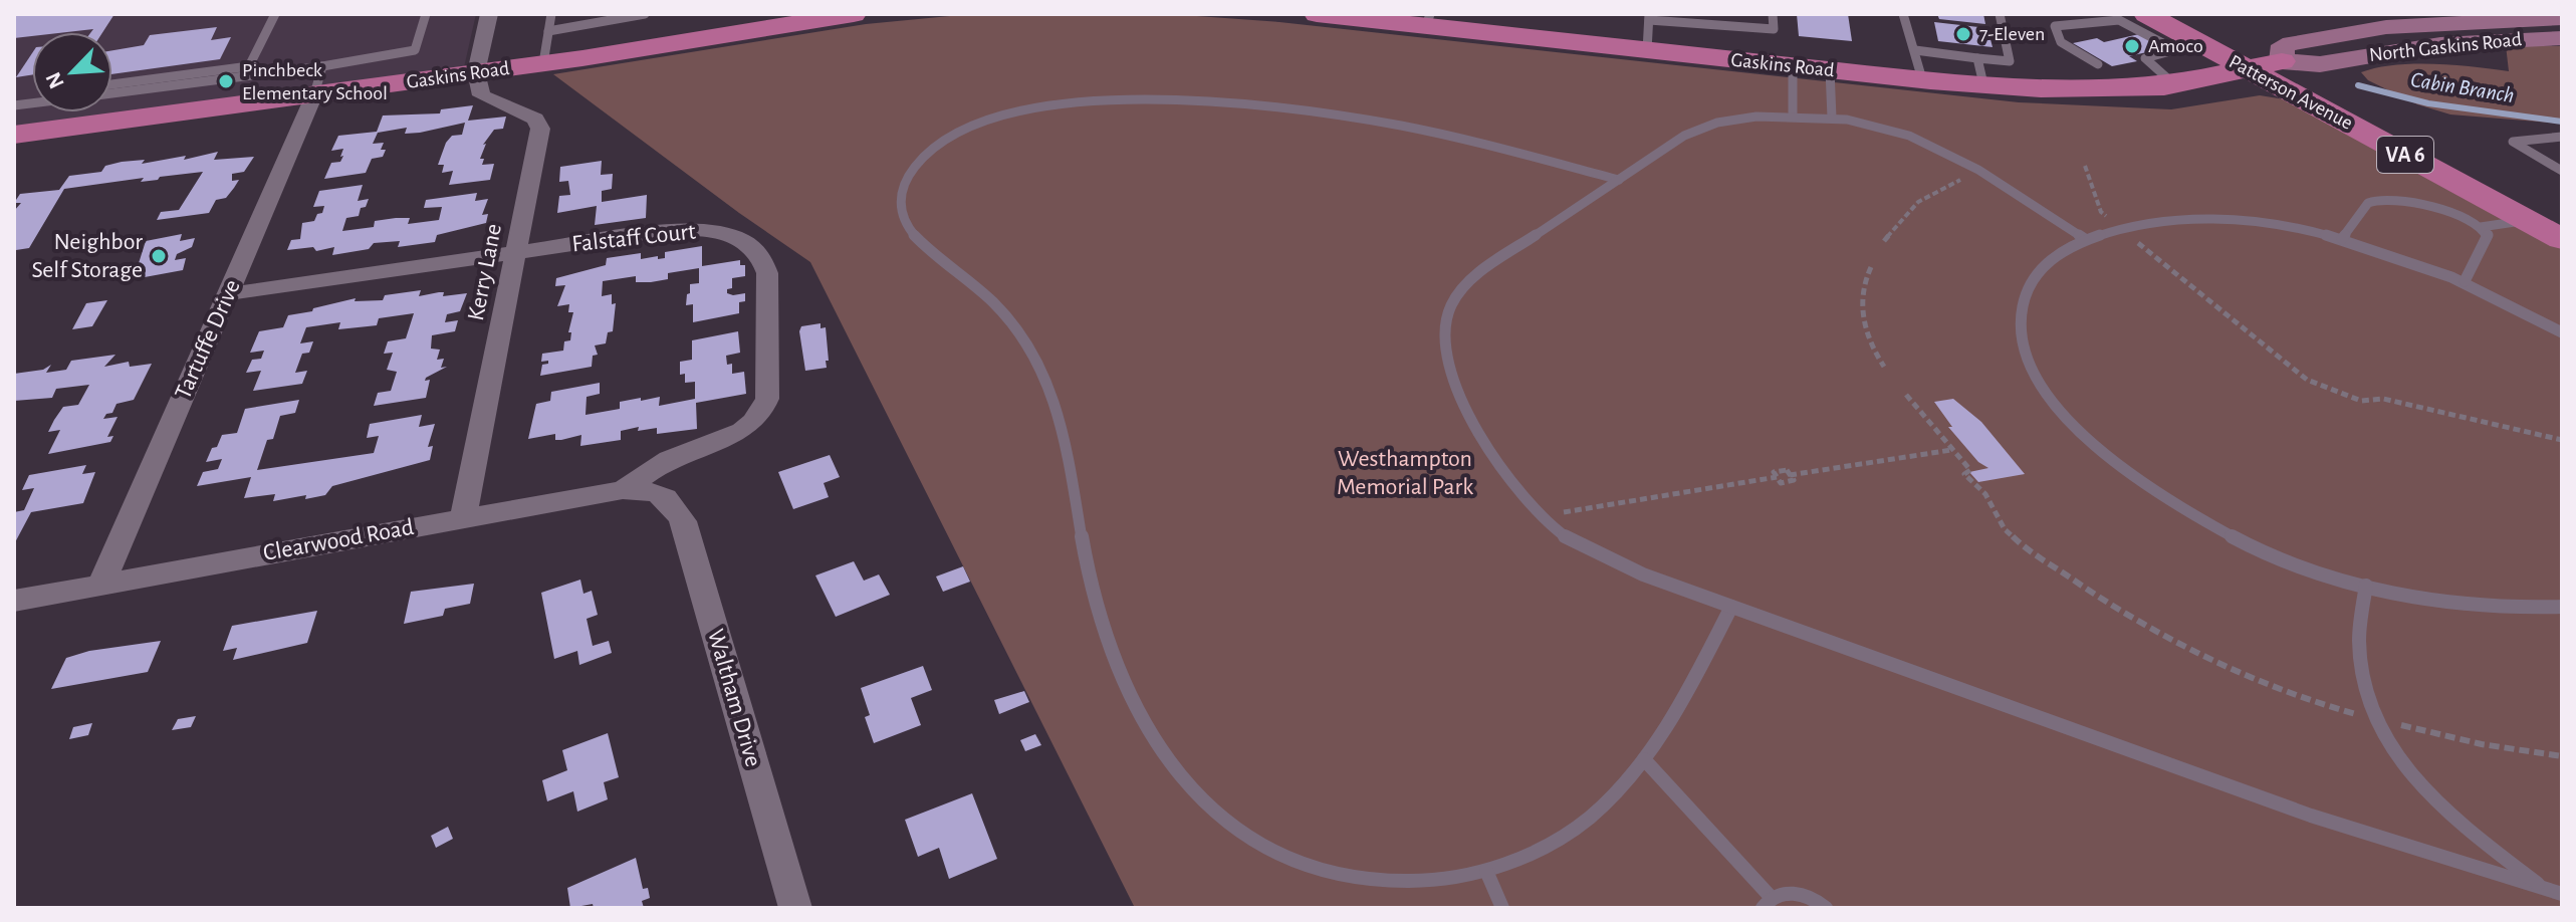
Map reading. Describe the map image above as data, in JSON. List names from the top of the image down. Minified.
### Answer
{"streets":{"main road":["North Gaskins Road","Gaskins Road","Patterson Avenue","VA 6"],"street":["Falstaff Court","Kerry Lane","Tartuffe Drive","Clearwood Road","Waltham Drive"]},"crossings":[["North Gaskins Road","Gaskins Road"],["North Gaskins Road","Patterson Avenue"],["Gaskins Road","Patterson Avenue"],["Gaskins Road","Kerry Lane"],["Gaskins Road","Tartuffe Drive"],["Falstaff Court","Kerry Lane"],["Falstaff Court","Tartuffe Drive"],["Falstaff Court","Clearwood Road"],["Kerry Lane","Clearwood Road"],["Tartuffe Drive","Clearwood Road"],["Clearwood Road","Waltham Drive"]],"water":["Cabin Branch"],"parks":["Westhampton Memorial Park"],"places":["7-Eleven","Amoco","Pinchbeck Elementary School","Neighbor Self Storage"],"north":"bottom left"}
